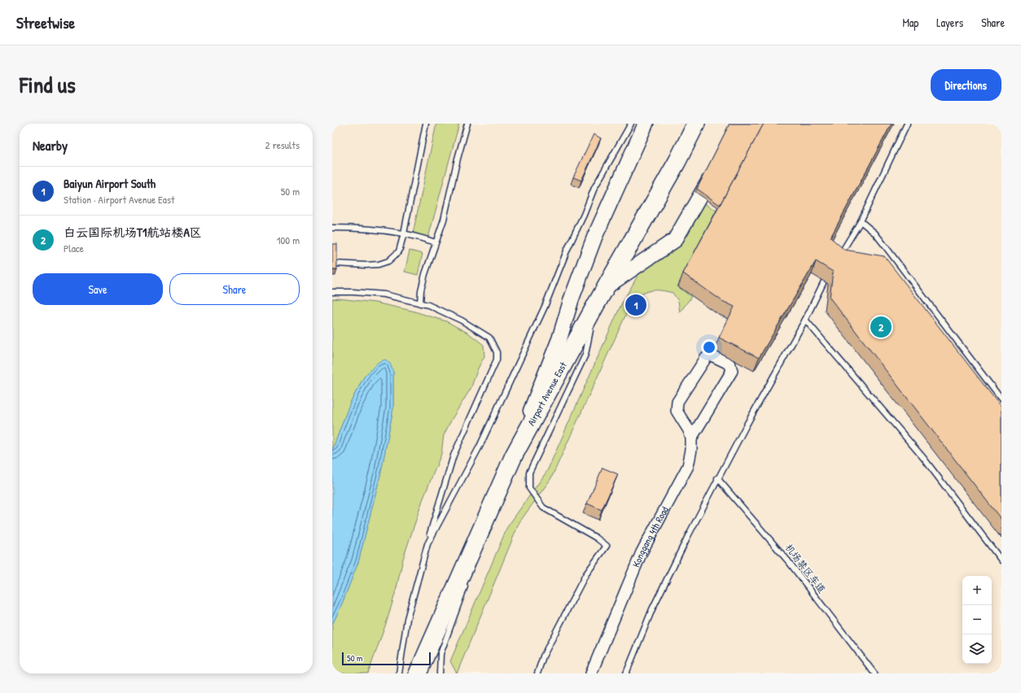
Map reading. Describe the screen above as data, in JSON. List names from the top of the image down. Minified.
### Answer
{"streets":{"highway":["Airport Avenue East"],"street":["Konggang 4th Road"],"lane":["机场禁区车道"]},"scale_bar":"50 m","page":{"header":"Streetwise","nav":["Map","Layers","Share"],"title":"Find us","buttons":["Directions",["Save","Share"]],"heading":["Nearby","2 results"],"list":[{"mark":"1","name":"Baiyun Airport South","note":"Station · Airport Avenue East","value":"50 m"},{"mark":"2","name":"白云国际机场T1航站楼A区","note":"Place","value":"100 m"}],"pins":["1","2"],"map_buttons":["+","−"],"scale":"50 m"}}
